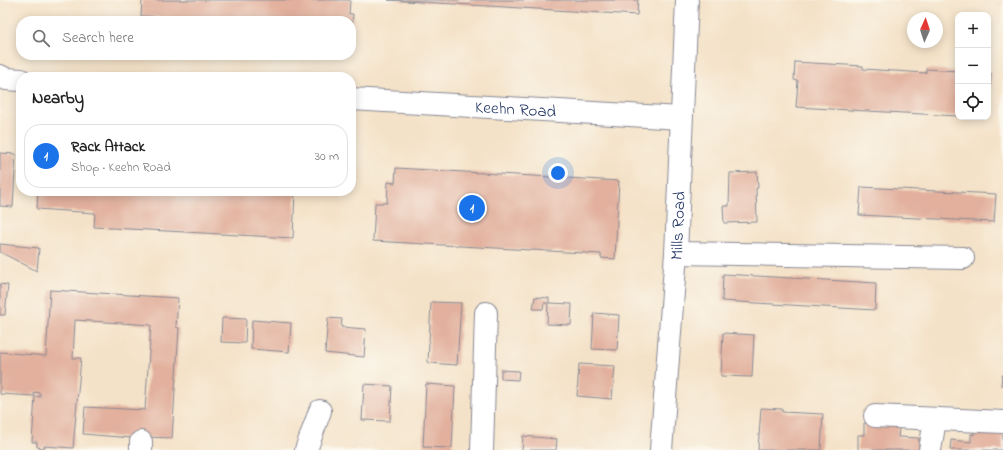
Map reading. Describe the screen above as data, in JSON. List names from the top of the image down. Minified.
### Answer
{"streets":{"street":["Keehn Road","Mills Road"]},"crossings":[["Keehn Road","Mills Road"]],"north":"top","page":{"map_buttons":["+","−"],"search":"Search here","heading":"Nearby","list":[{"mark":"1","name":"Rack Attack","note":"Shop · Keehn Road","value":"30 m"}],"pins":"1"}}
